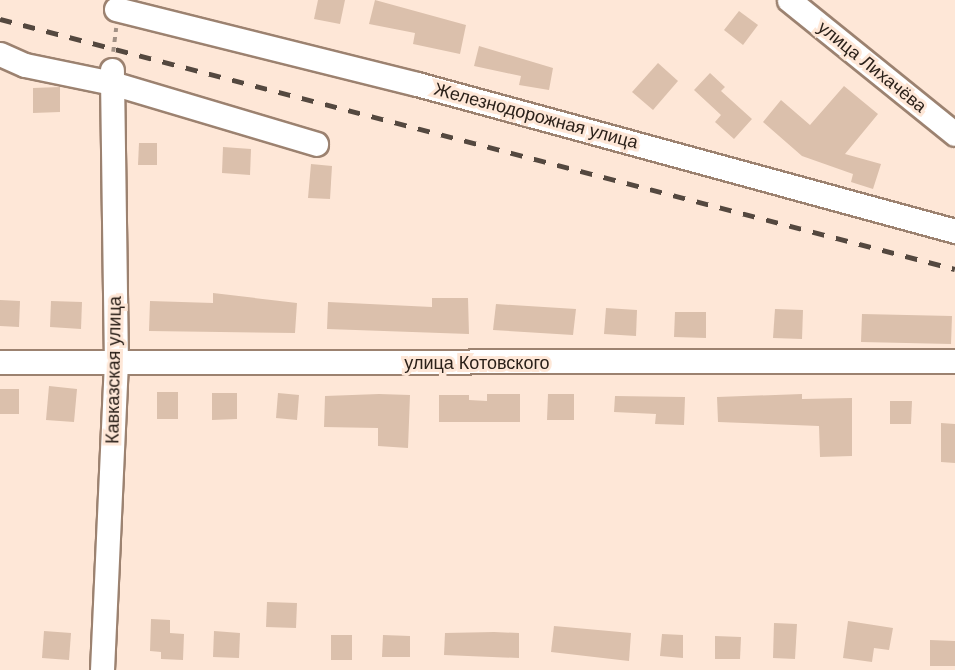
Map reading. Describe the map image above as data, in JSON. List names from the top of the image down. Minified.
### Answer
{"streets":{"street":["улица Лихачёва","Железнодорожная улица","улица Котовского","Кавказская улица"]},"crossings":[["улица Котовского","Кавказская улица"]]}
